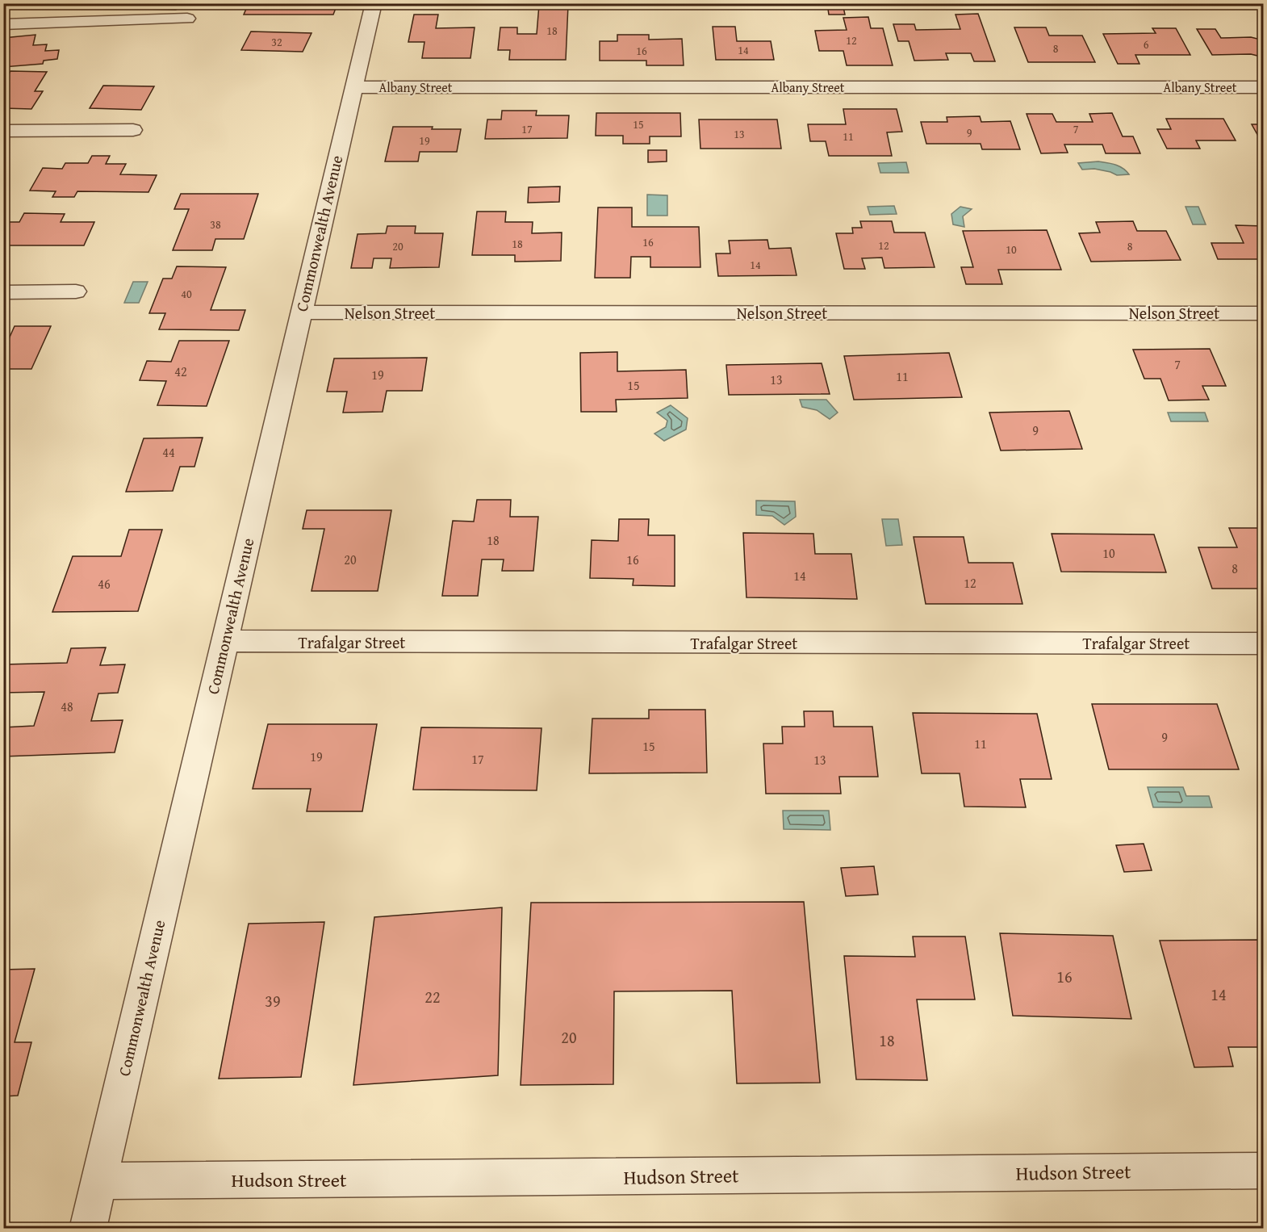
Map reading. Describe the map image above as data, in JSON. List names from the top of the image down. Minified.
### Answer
{"streets":{"street":["Albany Street","Commonwealth Avenue","Nelson Street","Trafalgar Street","Hudson Street"]},"crossings":[["Albany Street","Commonwealth Avenue"],["Commonwealth Avenue","Nelson Street"],["Commonwealth Avenue","Trafalgar Street"],["Commonwealth Avenue","Hudson Street"]],"house_numbers":["18","12","32","6","8","14","16","15","17","7","9","13","11","19","38","16","18","12","20","8","10","14","40","7","42","19","11","13","15","9","44","18","10","20","16","8","14","12","46","48","9","11","15","19","17","13","16","14","22","39","20","18"]}
